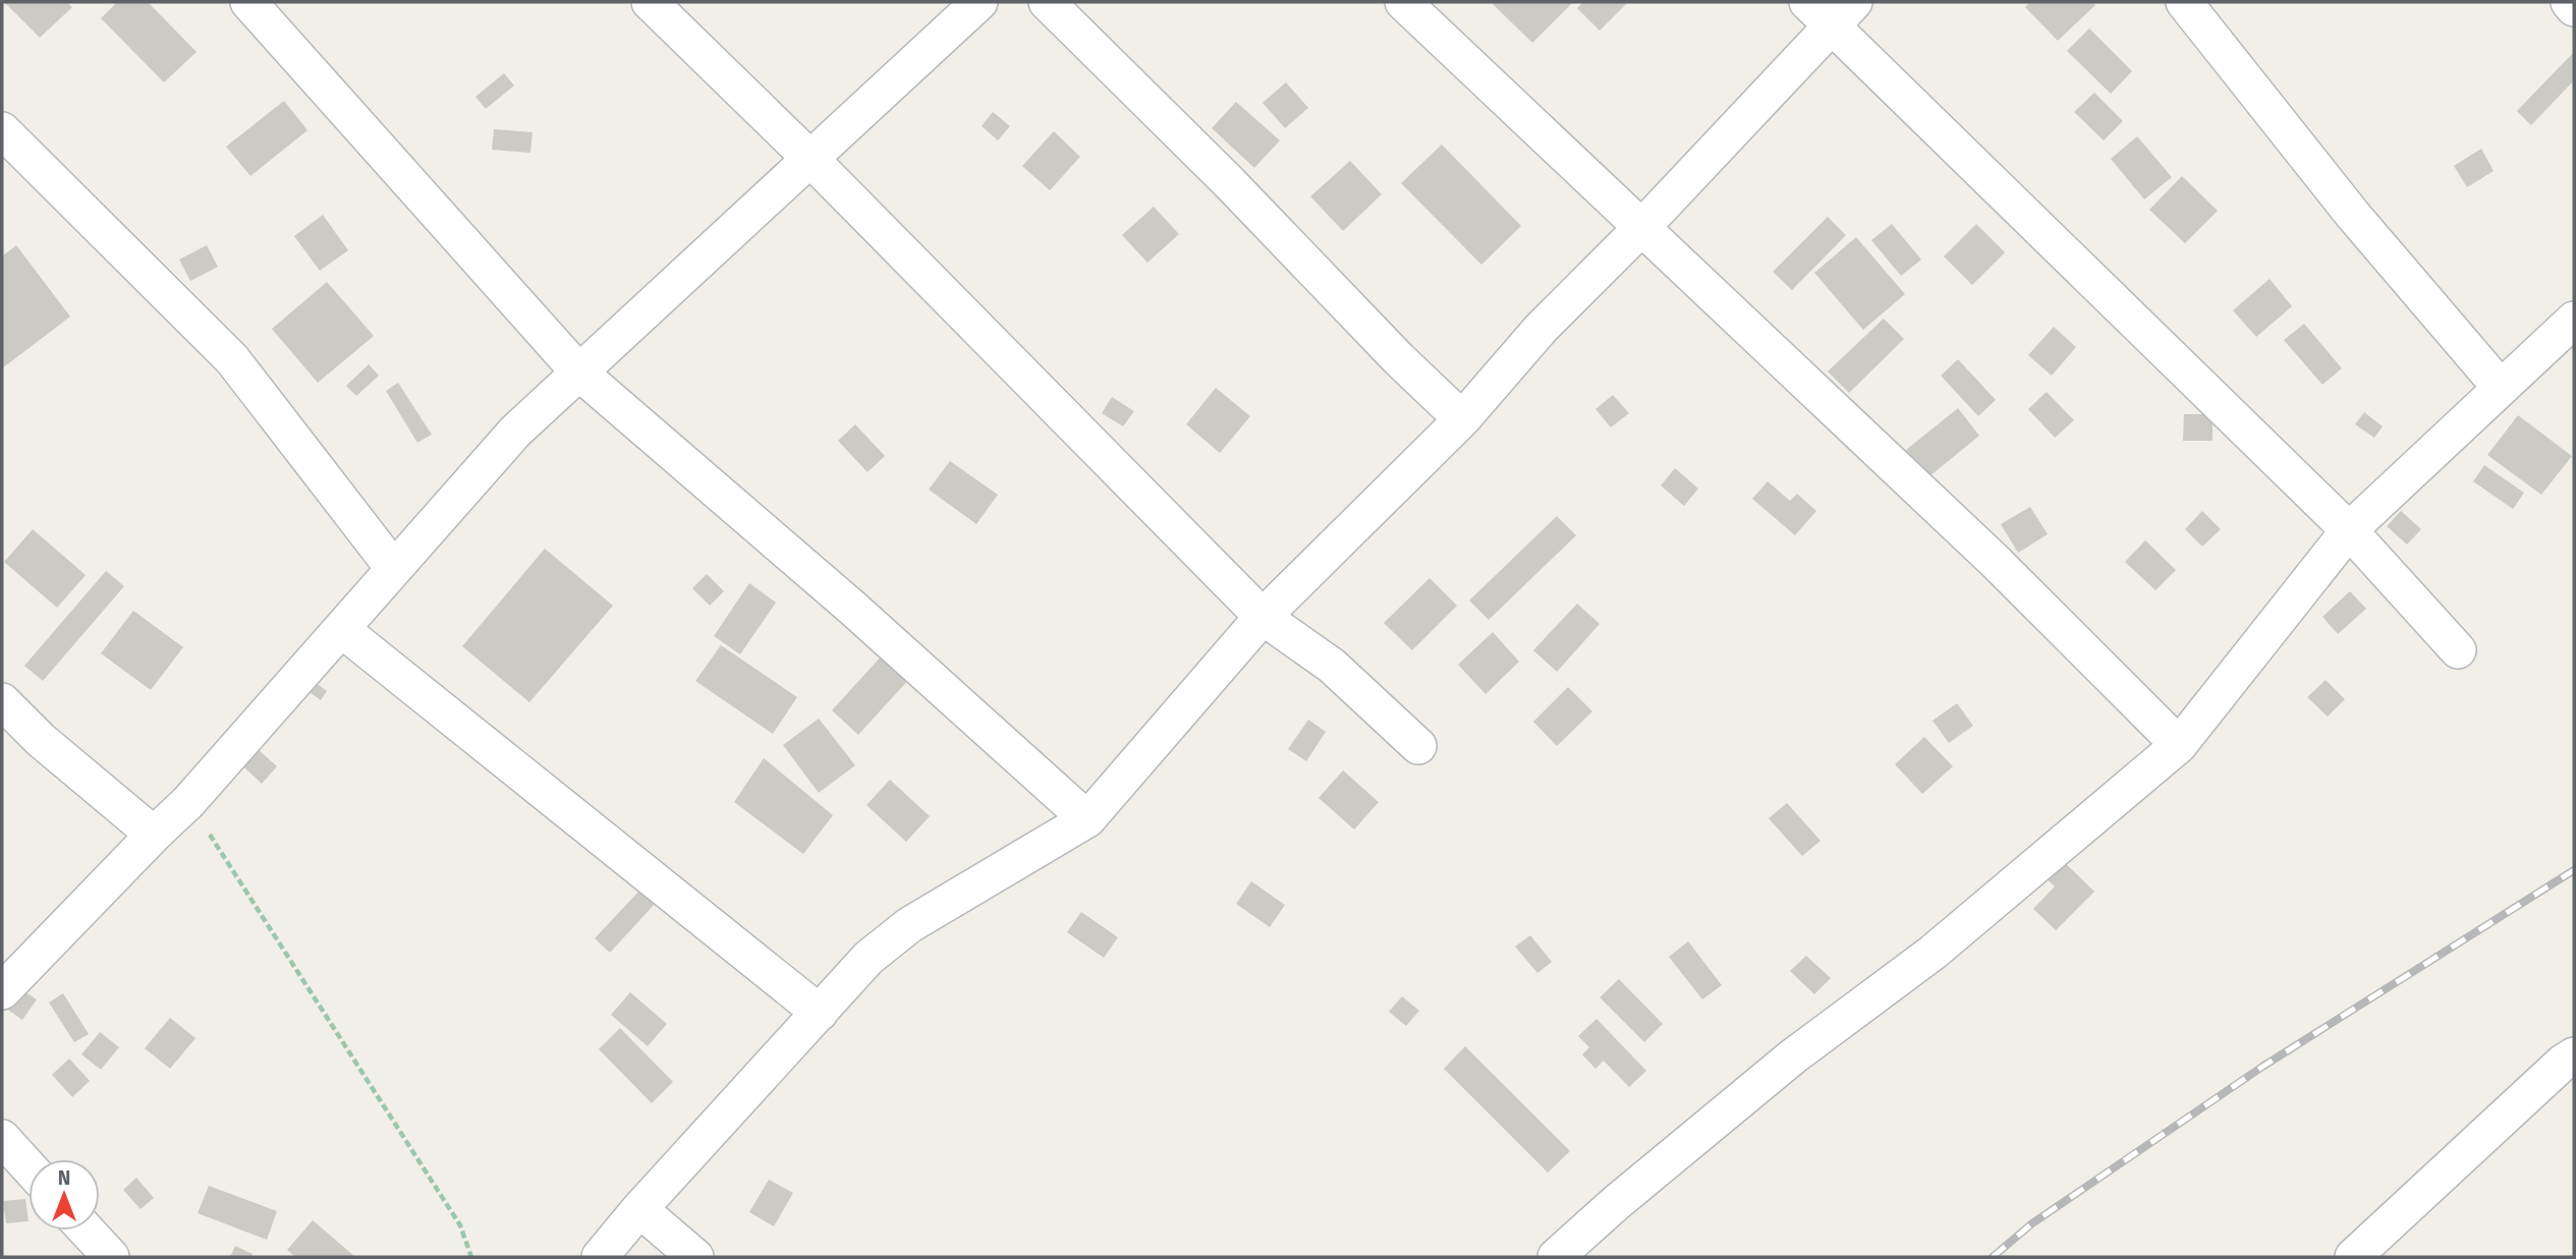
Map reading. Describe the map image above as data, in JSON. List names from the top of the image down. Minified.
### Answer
{"north":"top"}
